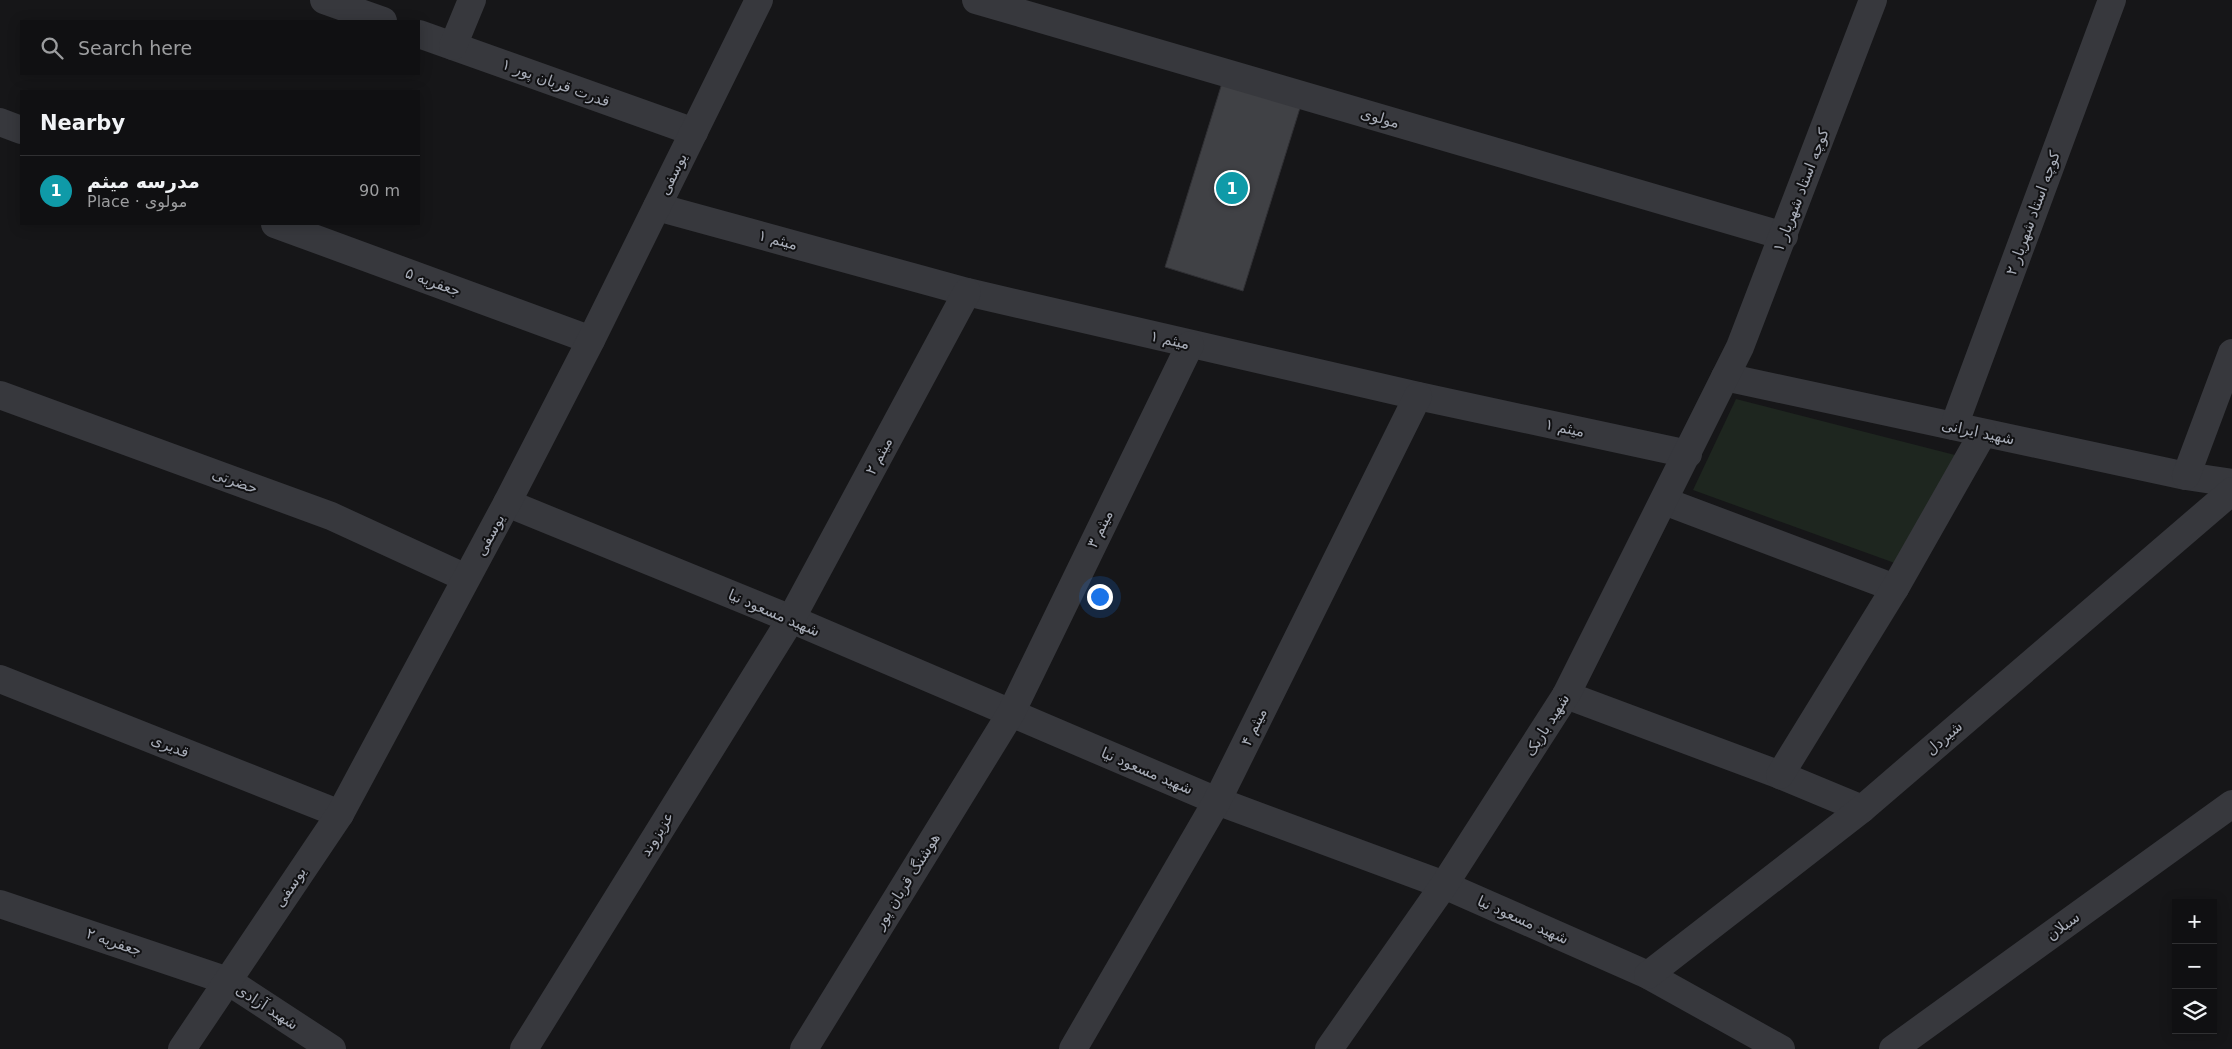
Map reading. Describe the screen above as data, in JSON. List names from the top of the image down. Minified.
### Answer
{"streets":{"street":["قدرت قربان پور ۱","مولوی","یوسفی","کوچه استاد شهریار ۱","کوچه استاد شهریار ۲","میثم ۱","جعفریه ۵","شهید ایرانی","میثم ۲","حضرتی","میثم ۳","شهید مسعود نیا","شهید باریک","میثم ۴","شیردل","قدیری","عزیزوند","هوشنگ قربان پور","سبلان","جعفریه ۲","شهید آزادی"]},"crossings":[["قدرت قربان پور ۱","یوسفی"],["مولوی","کوچه استاد شهریار ۱"],["یوسفی","میثم ۱"],["یوسفی","جعفریه ۵"],["یوسفی","حضرتی"],["یوسفی","شهید مسعود نیا"],["یوسفی","قدیری"],["یوسفی","جعفریه ۲"],["یوسفی","شهید آزادی"],["کوچه استاد شهریار ۱","شهید ایرانی"],["کوچه استاد شهریار ۱","شهید باریک"],["کوچه استاد شهریار ۲","شهید ایرانی"],["میثم ۱","میثم ۲"],["میثم ۱","میثم ۳"],["میثم ۱","شهید باریک"],["میثم ۱","میثم ۴"],["شهید ایرانی","شهید باریک"],["میثم ۲","شهید مسعود نیا"],["میثم ۲","عزیزوند"],["میثم ۳","شهید مسعود نیا"],["میثم ۳","هوشنگ قربان پور"],["شهید مسعود نیا","شهید باریک"],["شهید مسعود نیا","میثم ۴"],["شهید مسعود نیا","شیردل"],["شهید مسعود نیا","عزیزوند"],["شهید مسعود نیا","هوشنگ قربان پور"],["جعفریه ۲","شهید آزادی"]],"page":{"search":"Search here","heading":"Nearby","list":[{"mark":"1","name":"مدرسه میثم","note":"Place · مولوی","value":"90 m"}],"pins":"1","map_buttons":["+","−"]}}
